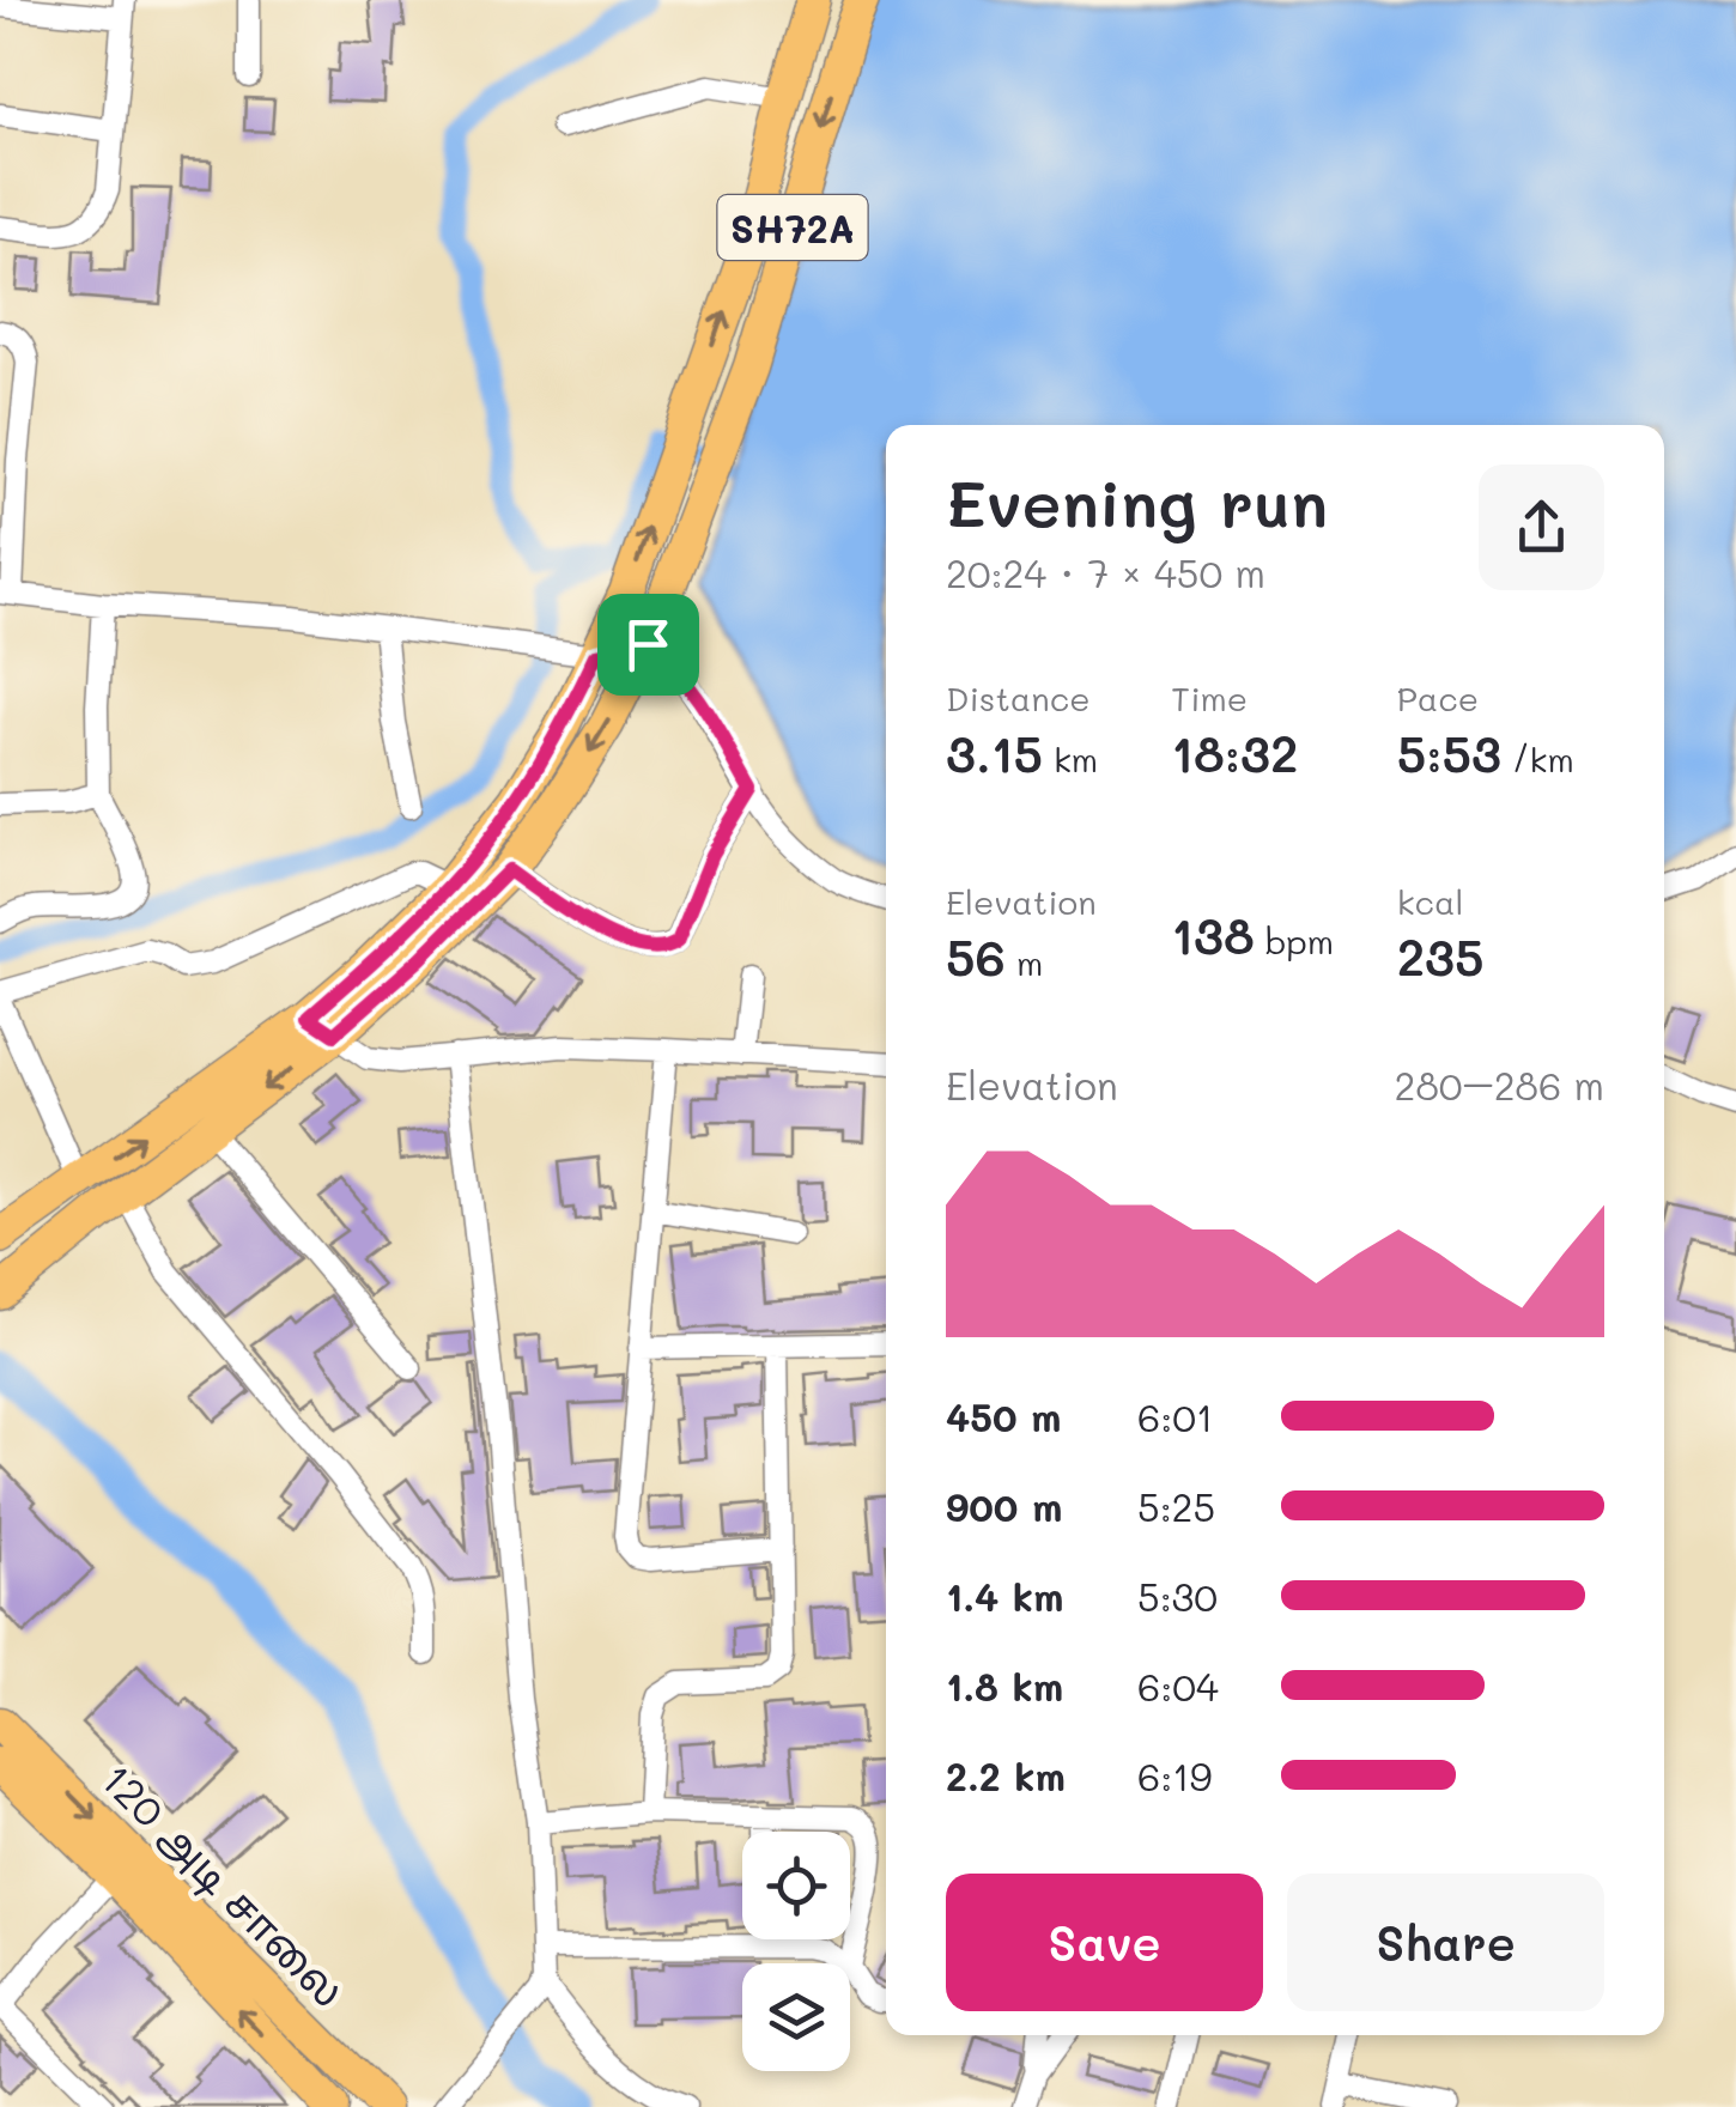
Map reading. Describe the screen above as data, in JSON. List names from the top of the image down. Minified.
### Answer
{"streets":{"main road":["SH72A","120 அடி சாலை"]},"page":{"heading":["Evening run","20:24 · 7 × 450 m"],"stats":[["Distance","3.15 km"],["Time","18:32"],["Pace","5:53 /km"],["Elevation","56 m"],["138 bpm"],["kcal","235"]],"chart":["Elevation","280–286 m"],"list":[{"name":"450 m","note":"6:01"},{"name":"900 m","note":"5:25"},{"name":"1.4 km","note":"5:30"},{"name":"1.8 km","note":"6:04"},{"name":"2.2 km","note":"6:19"}],"buttons":["Save","Share"]}}
